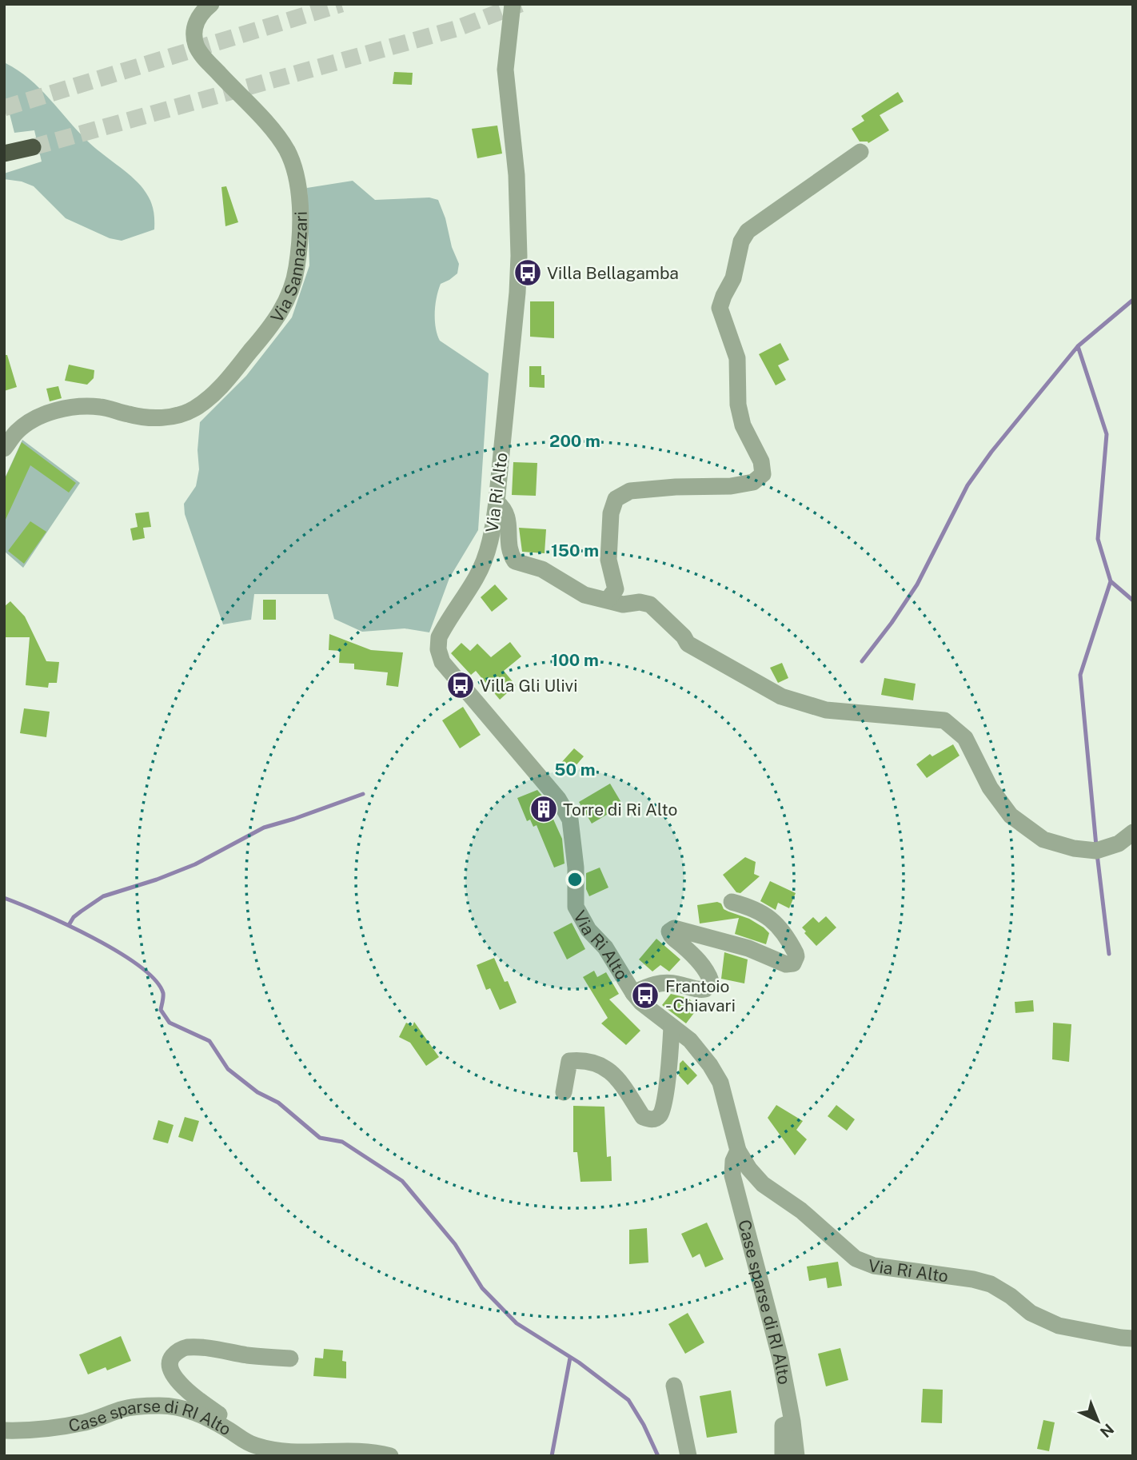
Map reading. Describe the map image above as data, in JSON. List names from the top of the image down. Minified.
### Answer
{"streets":{"street":["Via Sannazzari","Via Ri Alto","Case sparse di RI Alto"]},"crossings":[["Via Ri Alto","Case sparse di RI Alto"]],"places":{"bus stop":["Villa Bellagamba","Villa Gli Ulivi","Frantoio - Chiavari"],"building":["Torre di Ri Alto"]},"north":"bottom right","rings":["200 m","150 m","100 m","50 m"]}
